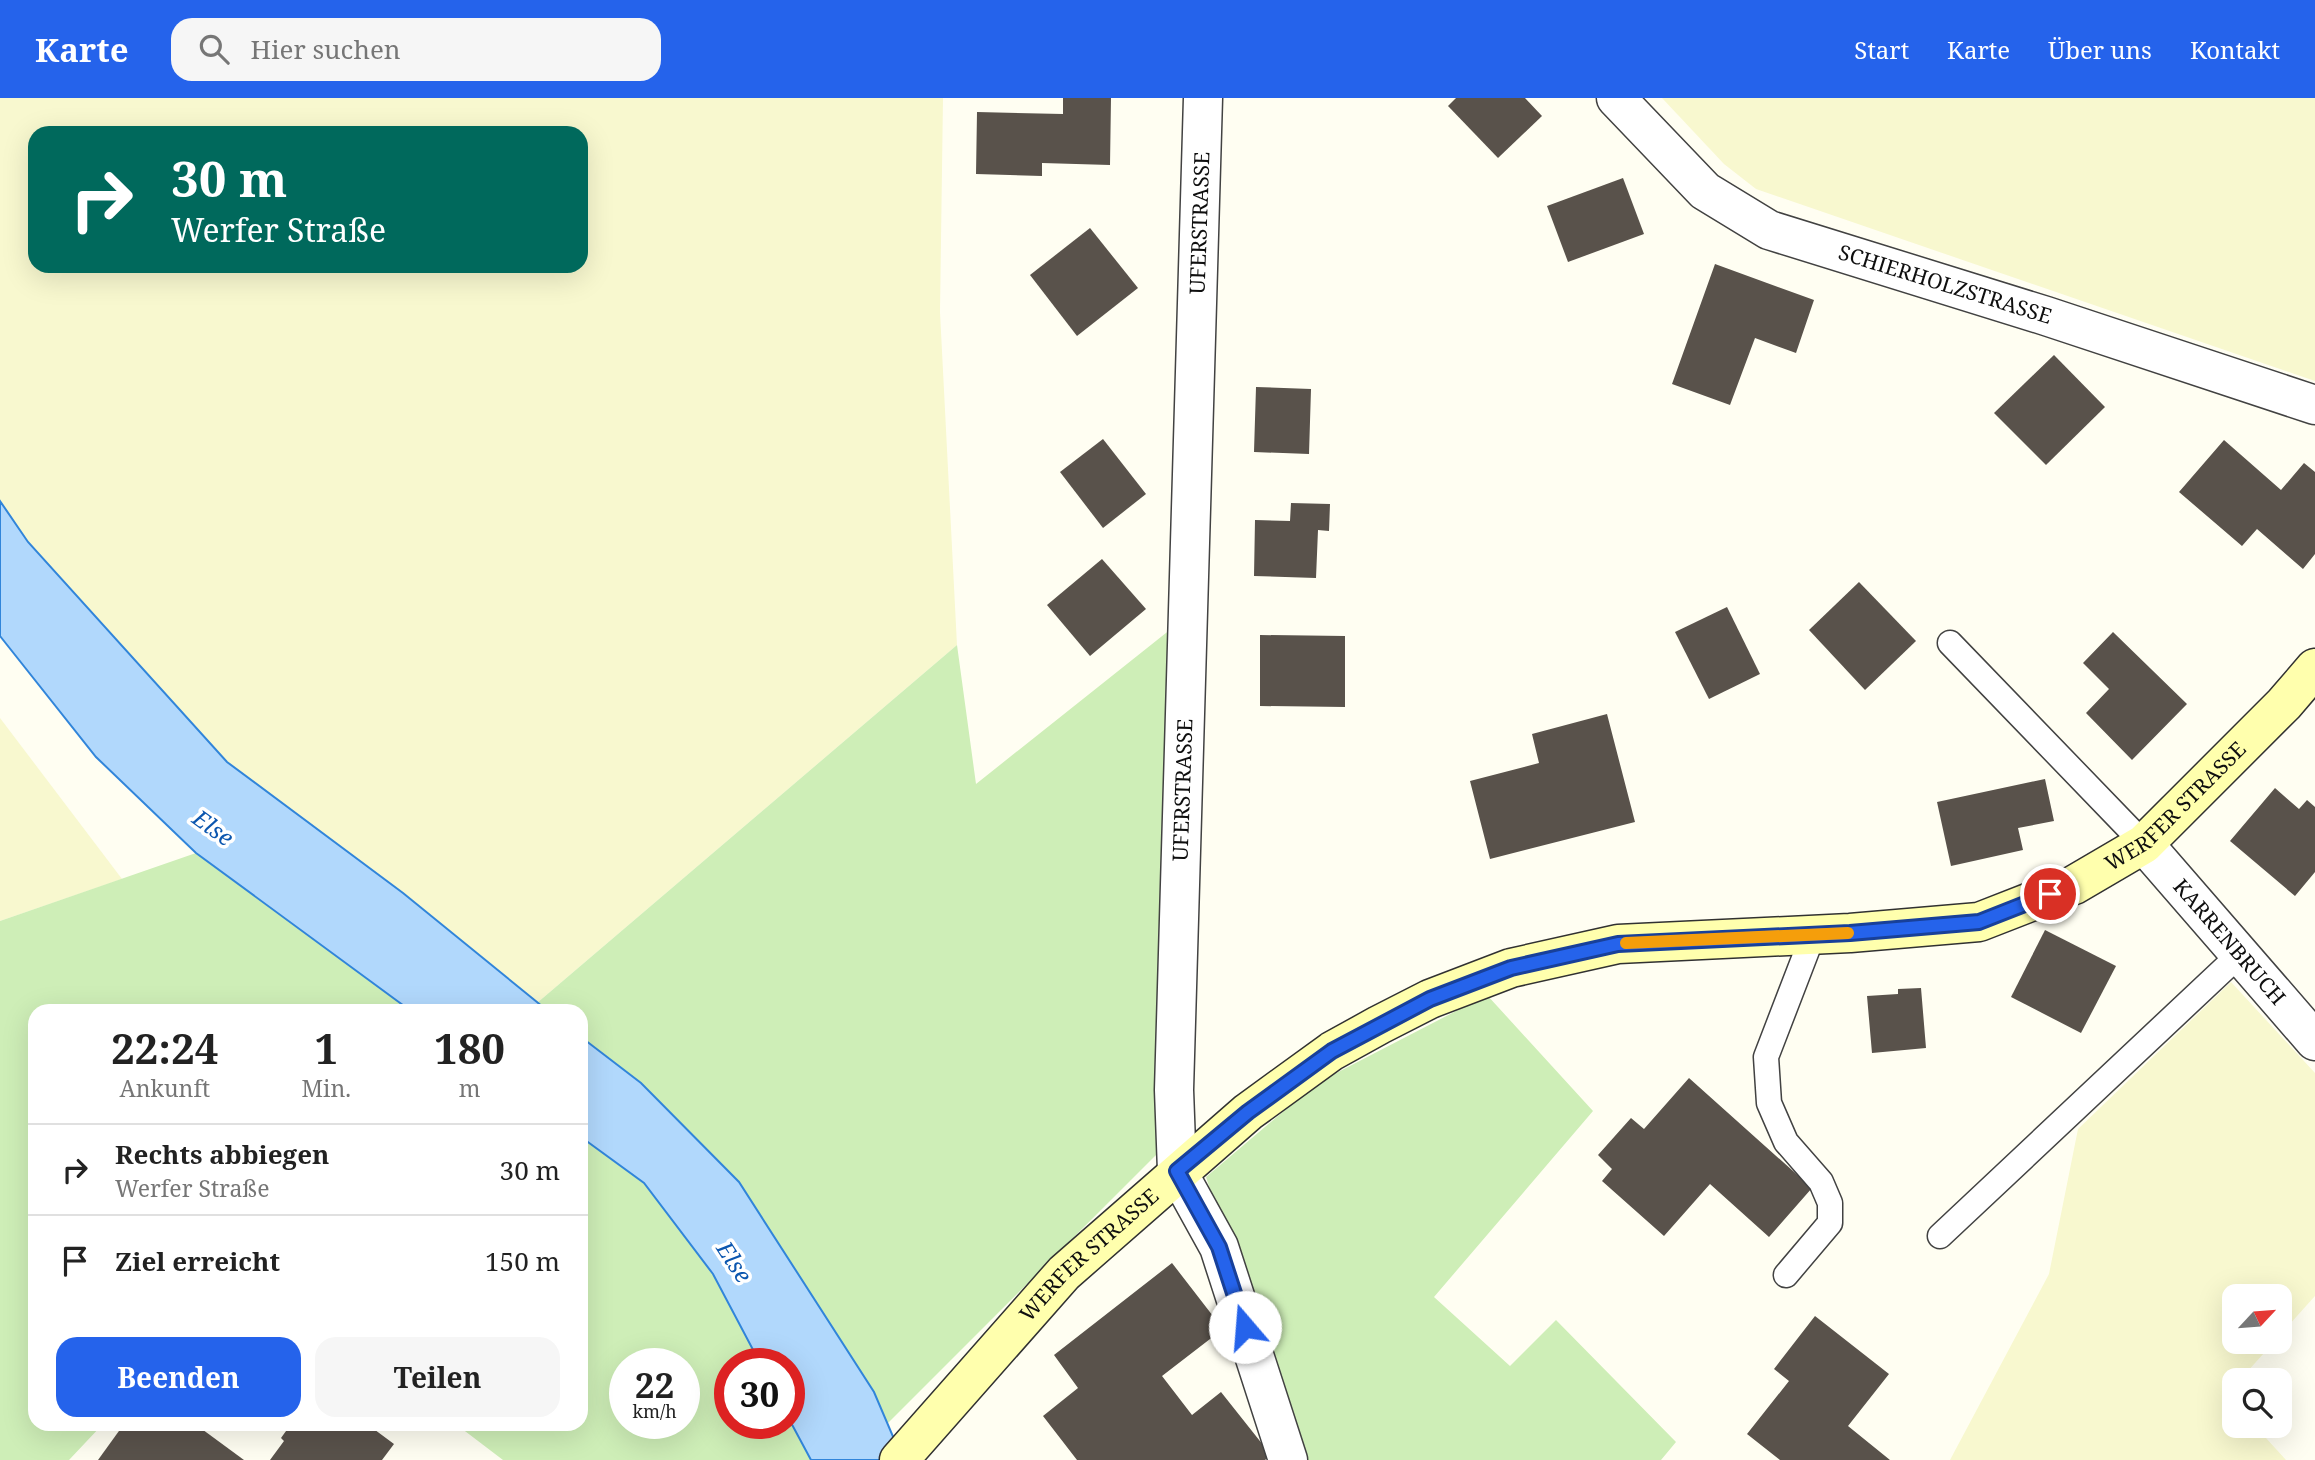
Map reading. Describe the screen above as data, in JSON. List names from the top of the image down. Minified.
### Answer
{"streets":{"main road":["WERFER STRASSE"],"street":["UFERSTRASSE","SCHIERHOLZSTRASSE","KARRENBRUCH"]},"crossings":[["UFERSTRASSE","WERFER STRASSE"],["WERFER STRASSE","KARRENBRUCH"]],"water":["Else"],"north":"top right","page":{"header":"Karte","search":"Hier suchen","nav":["Start","Karte","Über uns","Kontakt"],"turn":["30 m","Werfer Straße"],"eta":["22:24","Ankunft","1","Min.","180","m"],"list":[{"name":"Rechts abbiegen","note":"Werfer Straße","value":"30 m"},{"name":"Ziel erreicht","value":"150 m"}],"buttons":["Beenden","Teilen"],"speed":"22 km/h","limit":"30"}}
